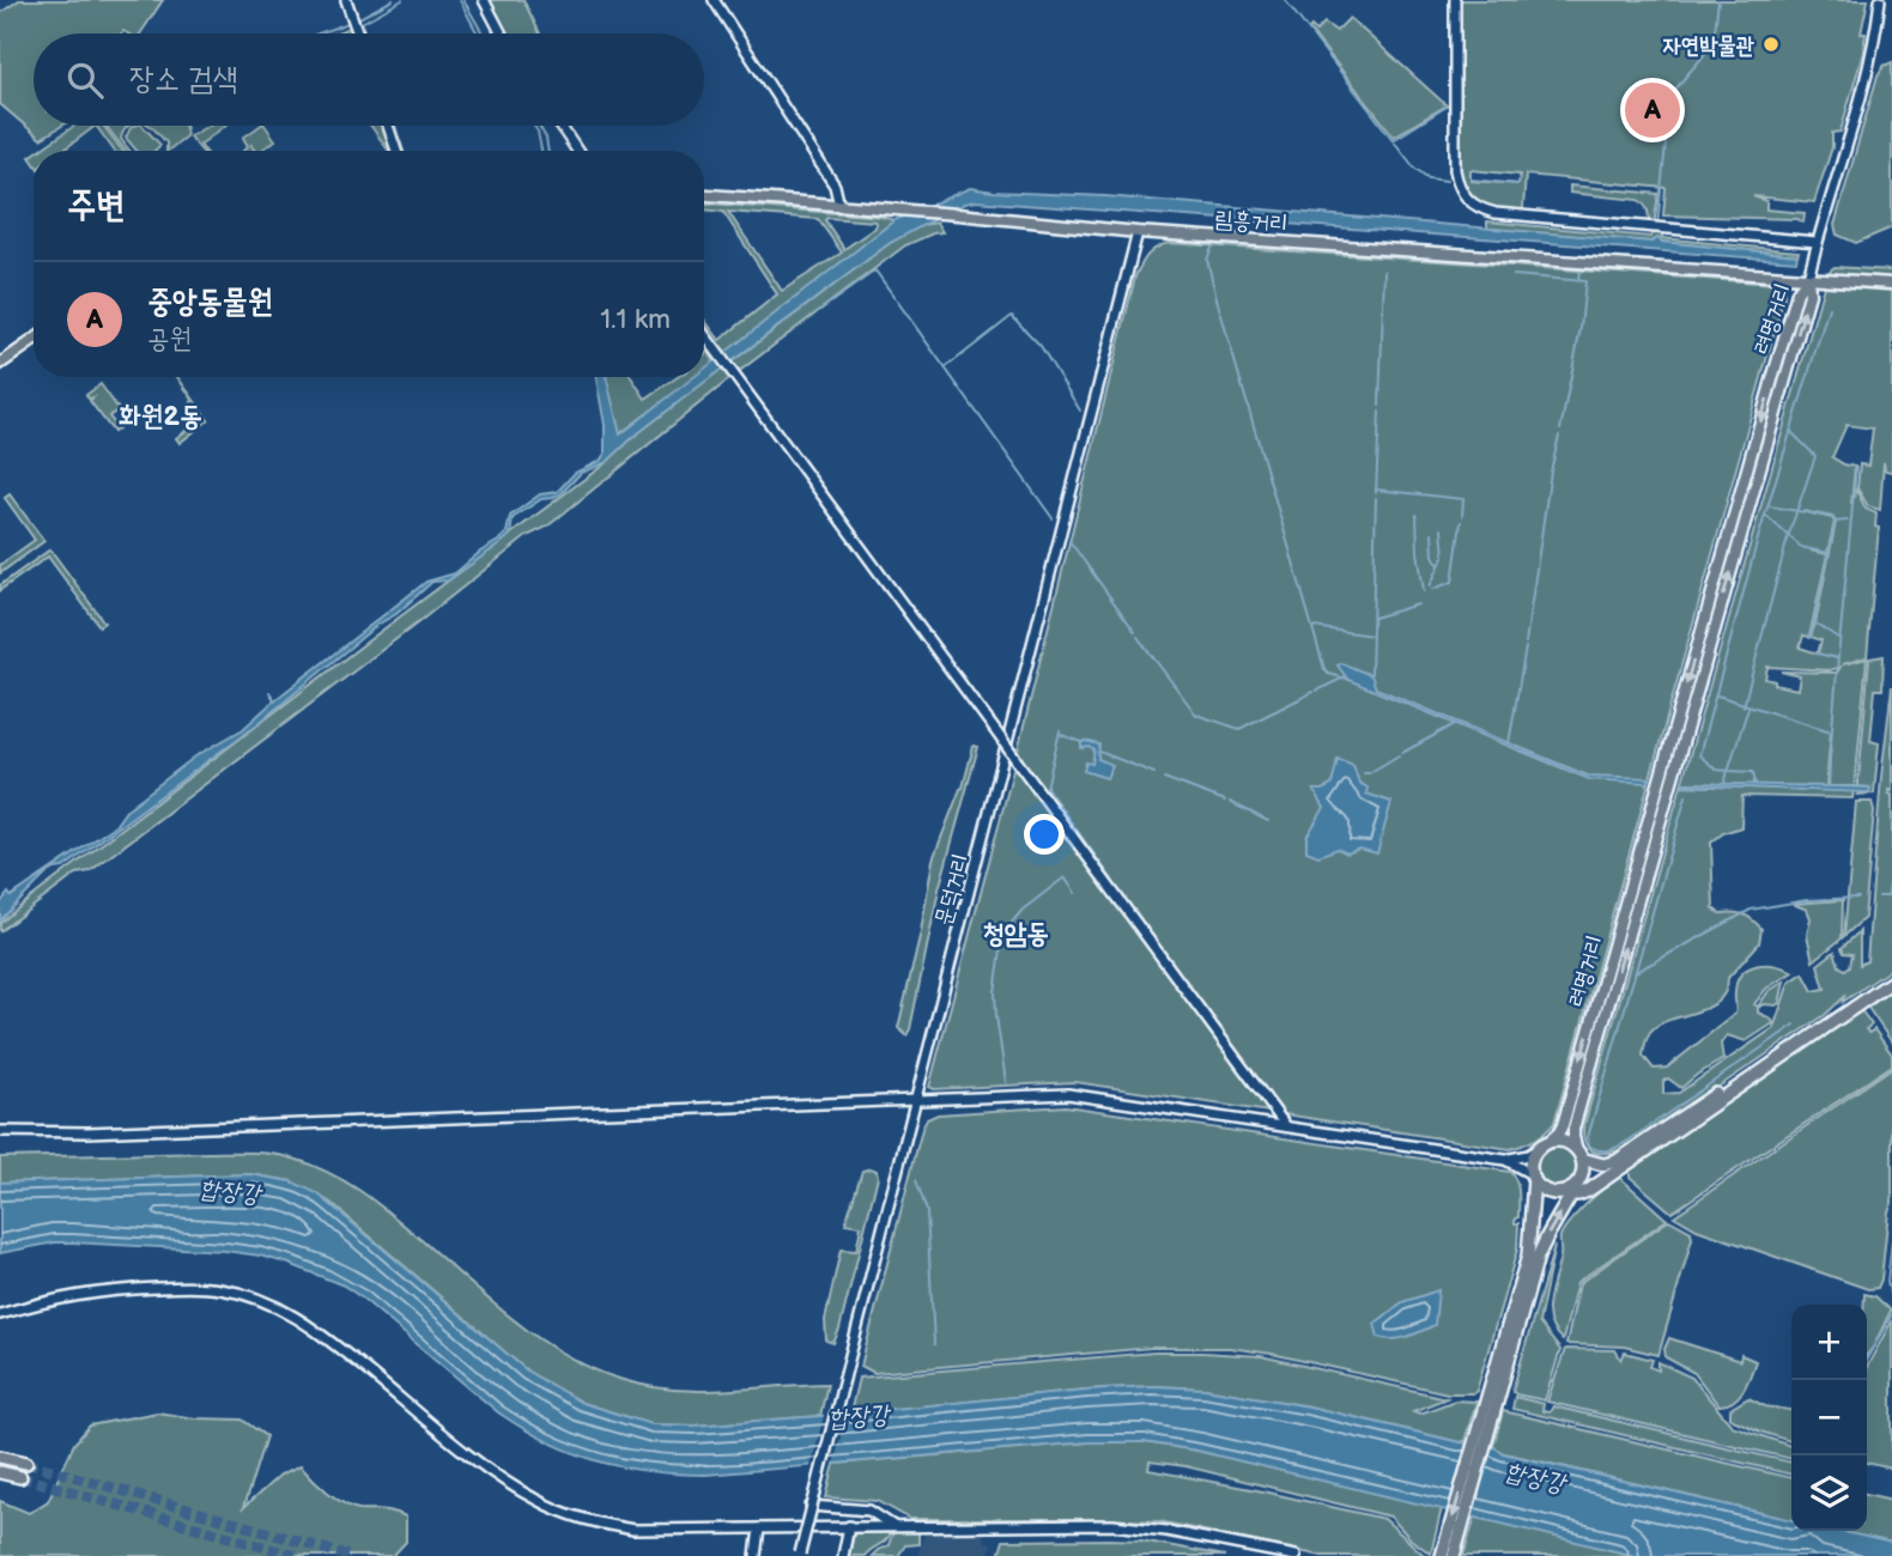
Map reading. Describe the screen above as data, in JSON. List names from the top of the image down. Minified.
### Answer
{"streets":{"main road":["림흥거리","려명거리"],"street":["문덕거리"]},"crossings":[["림흥거리","려명거리"],["림흥거리","문덕거리"]],"districts":["화원2동","청암동"],"water":["합장강"],"places":["자연박물관"],"page":{"search":"장소 검색","pins":"A","heading":"주변","list":[{"mark":"A","name":"중앙동물원","note":"공원","value":"1.1 km"}],"map_buttons":["+","−"]}}
